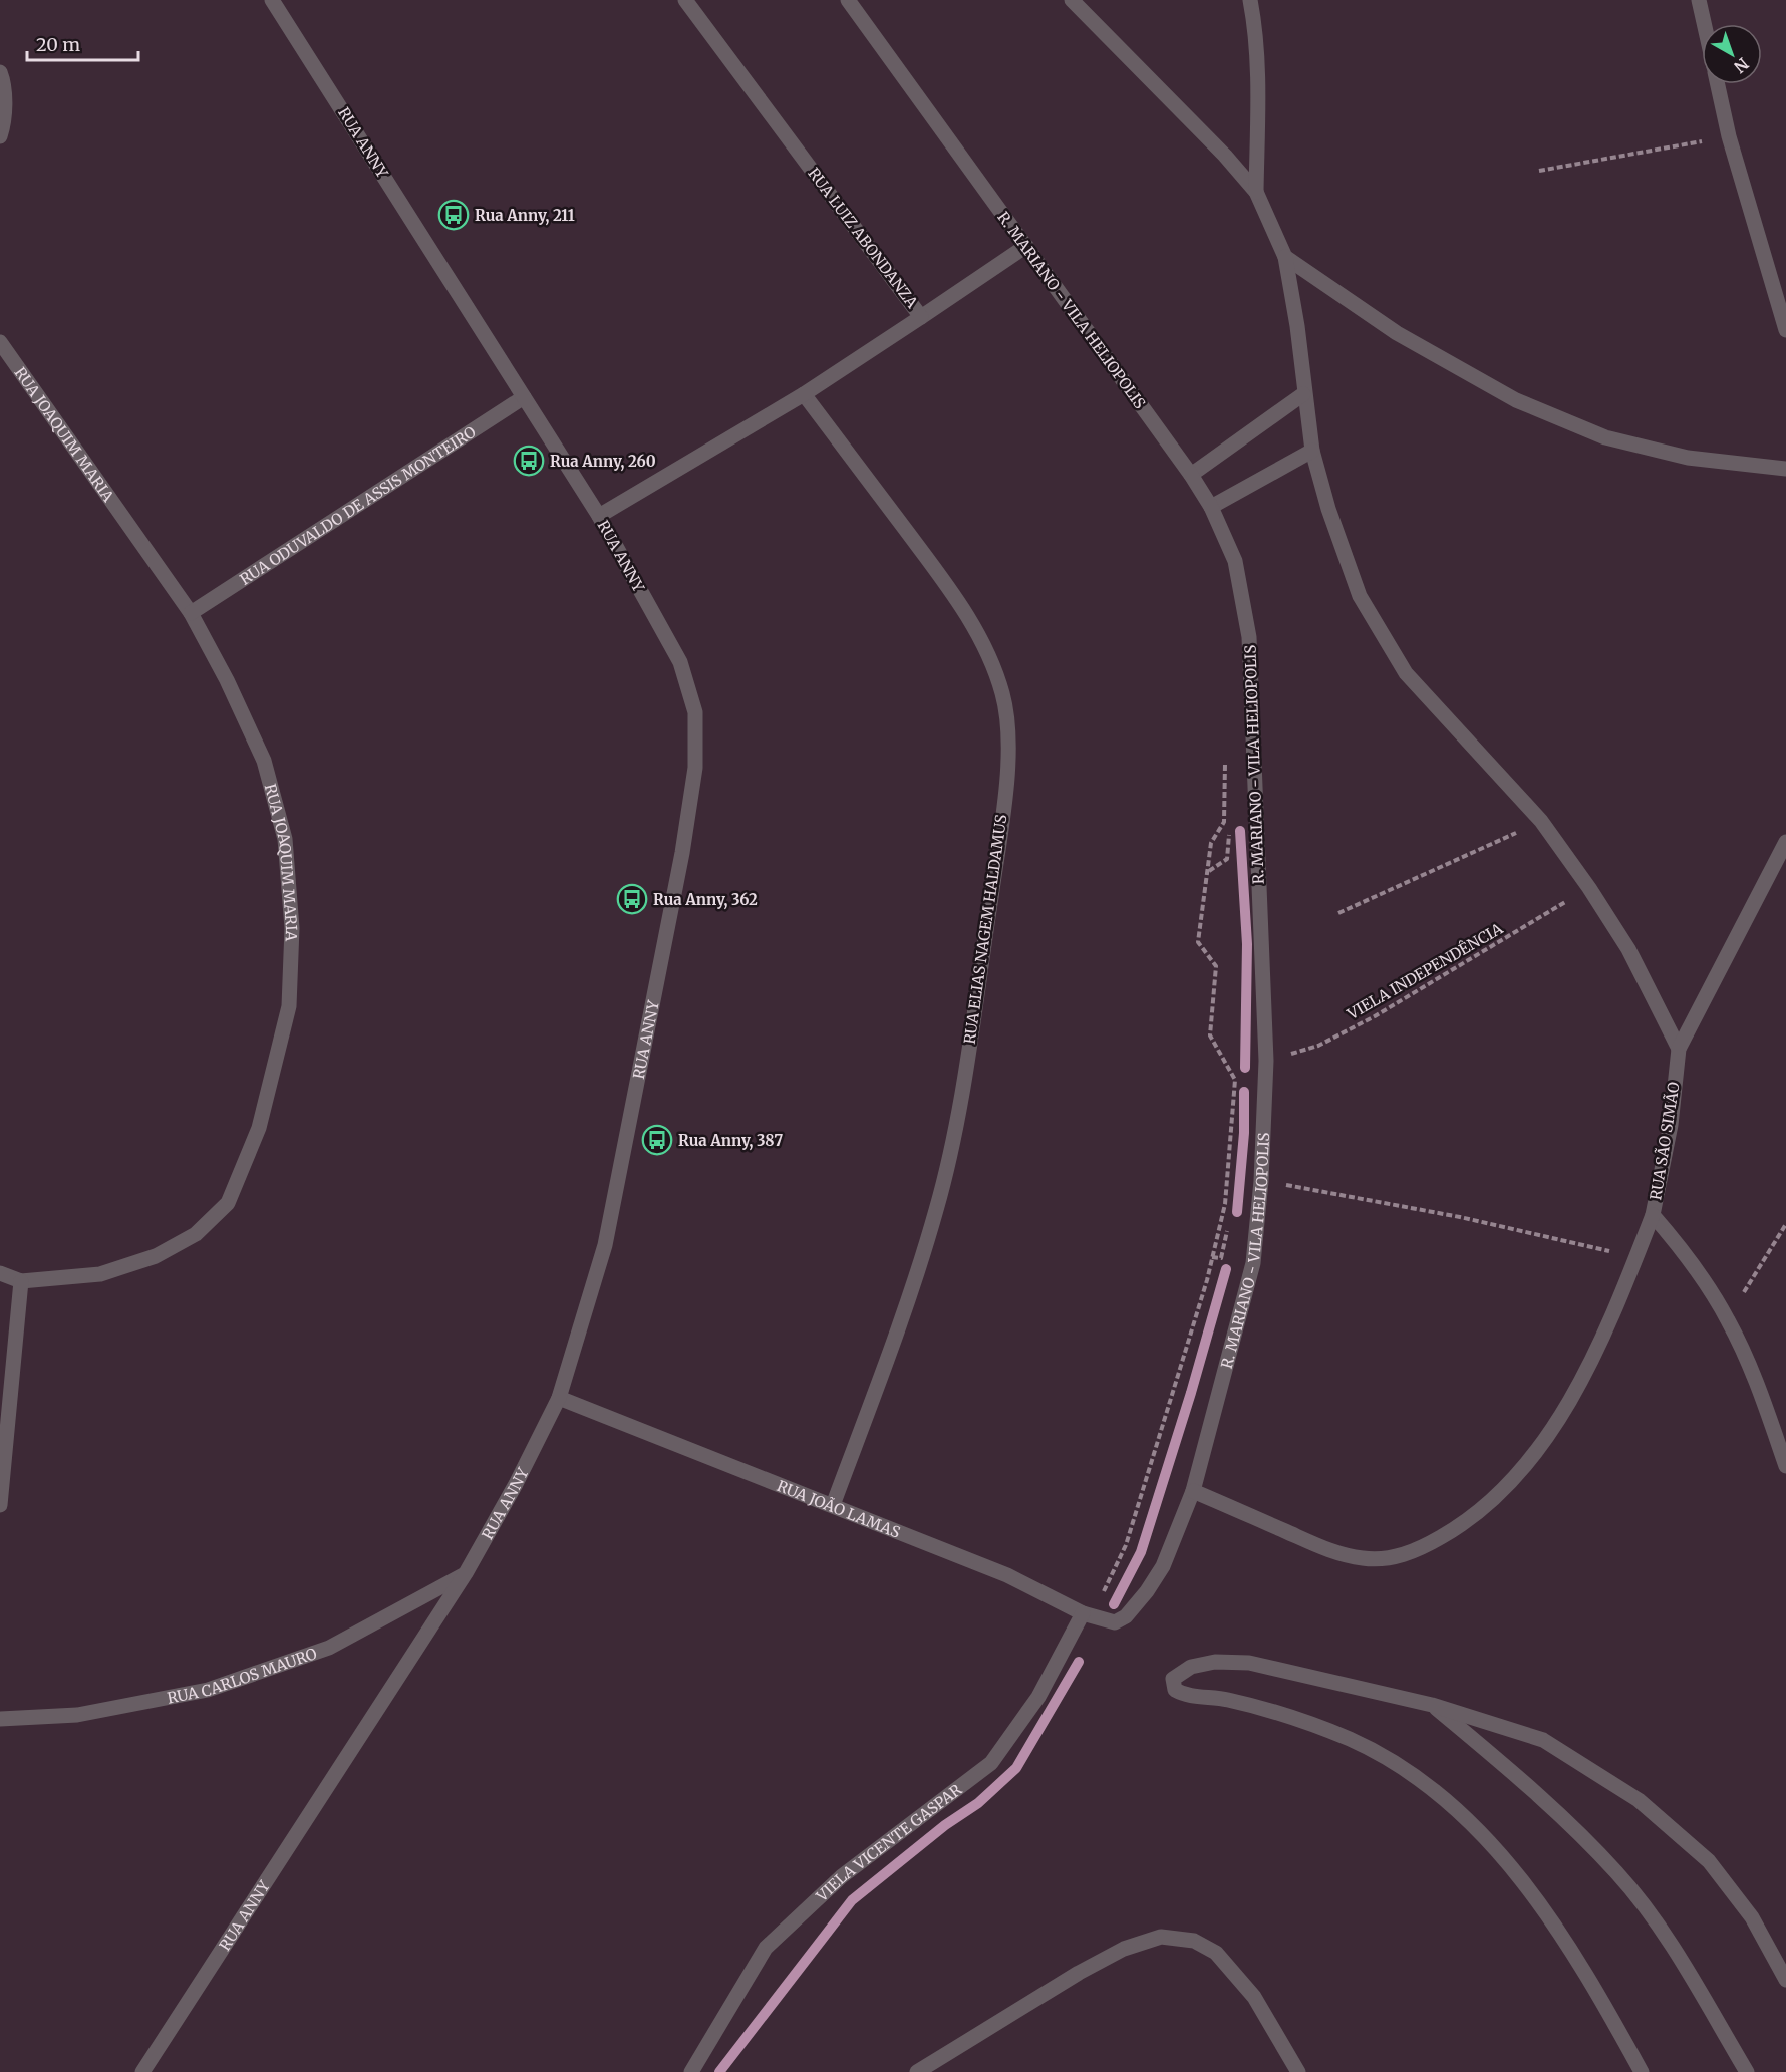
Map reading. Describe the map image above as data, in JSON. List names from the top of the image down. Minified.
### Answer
{"streets":{"street":["RUA ANNY","RUA LUIZ ABONDANZA","R. MARIANO - VILA HELIOPOLIS","RUA JOAQUIM MARIA","RUA ODUVALDO DE ASSIS MONTEIRO","RUA ELIAS NAGEM HALDAMUS","RUA SÃO SIMÃO","RUA JOÃO LAMAS","RUA CARLOS MAURO","VIELA VICENTE GASPAR"],"path":["VIELA INDEPENDÊNCIA"]},"crossings":[["RUA ANNY","RUA LUIZ ABONDANZA"],["RUA ANNY","RUA ODUVALDO DE ASSIS MONTEIRO"],["RUA ANNY","RUA JOÃO LAMAS"],["RUA ANNY","RUA CARLOS MAURO"],["RUA LUIZ ABONDANZA","RUA ELIAS NAGEM HALDAMUS"],["R. MARIANO - VILA HELIOPOLIS","VIELA INDEPENDÊNCIA"],["R. MARIANO - VILA HELIOPOLIS","RUA JOÃO LAMAS"],["RUA JOAQUIM MARIA","RUA ODUVALDO DE ASSIS MONTEIRO"],["RUA ELIAS NAGEM HALDAMUS","RUA JOÃO LAMAS"],["RUA JOÃO LAMAS","VIELA VICENTE GASPAR"]],"places":{"bus stop":["Rua Anny, 211","Rua Anny, 260","Rua Anny, 362","Rua Anny, 387"]},"scale_bar":"20 m","north":"bottom right"}
